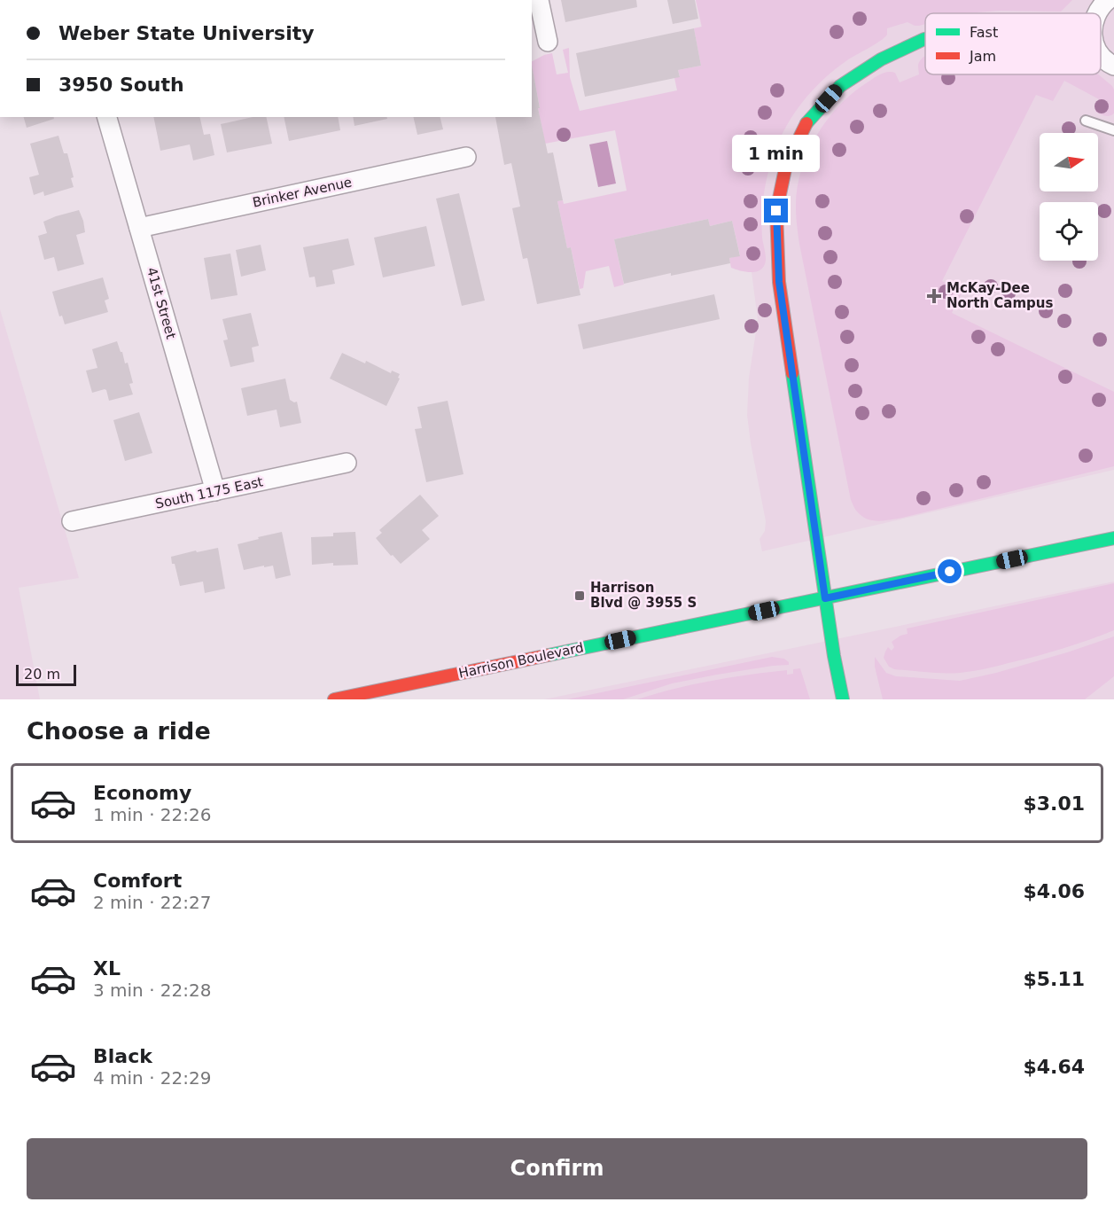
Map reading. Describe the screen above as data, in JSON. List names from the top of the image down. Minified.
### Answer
{"streets":{"street":["Brinker Avenue","41st Street","South 1175 East","Harrison Boulevard"]},"crossings":[["Brinker Avenue","41st Street"],["41st Street","South 1175 East"]],"places":{"health":["McKay-Dee North Campus"],"transit":["Harrison Blvd @ 3955 S"]},"legend":["Fast","Jam"],"scale_bar":"20 m","north":"right","page":{"banner":["Weber State University","3950 South"],"bubble":"1 min","scale":"20 m","heading":"Choose a ride","list":[{"name":"Economy","note":"1 min · 22:26","value":"$3.01"},{"name":"Comfort","note":"2 min · 22:27","value":"$4.06"},{"name":"XL","note":"3 min · 22:28","value":"$5.11"},{"name":"Black","note":"4 min · 22:29","value":"$4.64"}],"buttons":"Confirm"}}
